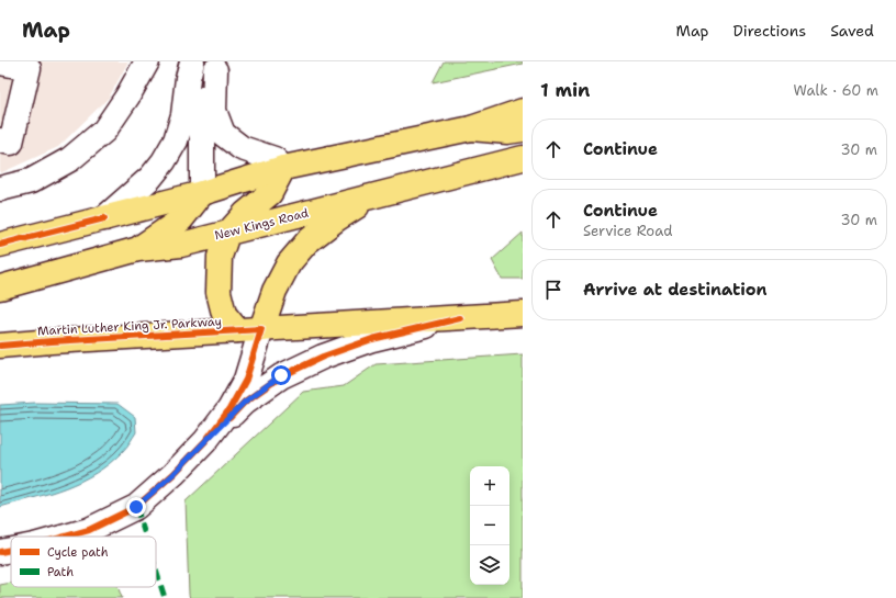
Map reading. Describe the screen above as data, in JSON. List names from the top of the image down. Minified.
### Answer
{"streets":{"main road":["New Kings Road","Martin Luther King Jr. Parkway"]},"legend":["Cycle path","Path"],"page":{"header":"Map","nav":["Map","Directions","Saved"],"heading":["1 min","Walk · 60 m"],"list":[["Continue","30 m"],["Continue","Service Road","30 m"],"Arrive at destination"],"map_buttons":["+","−"]}}
